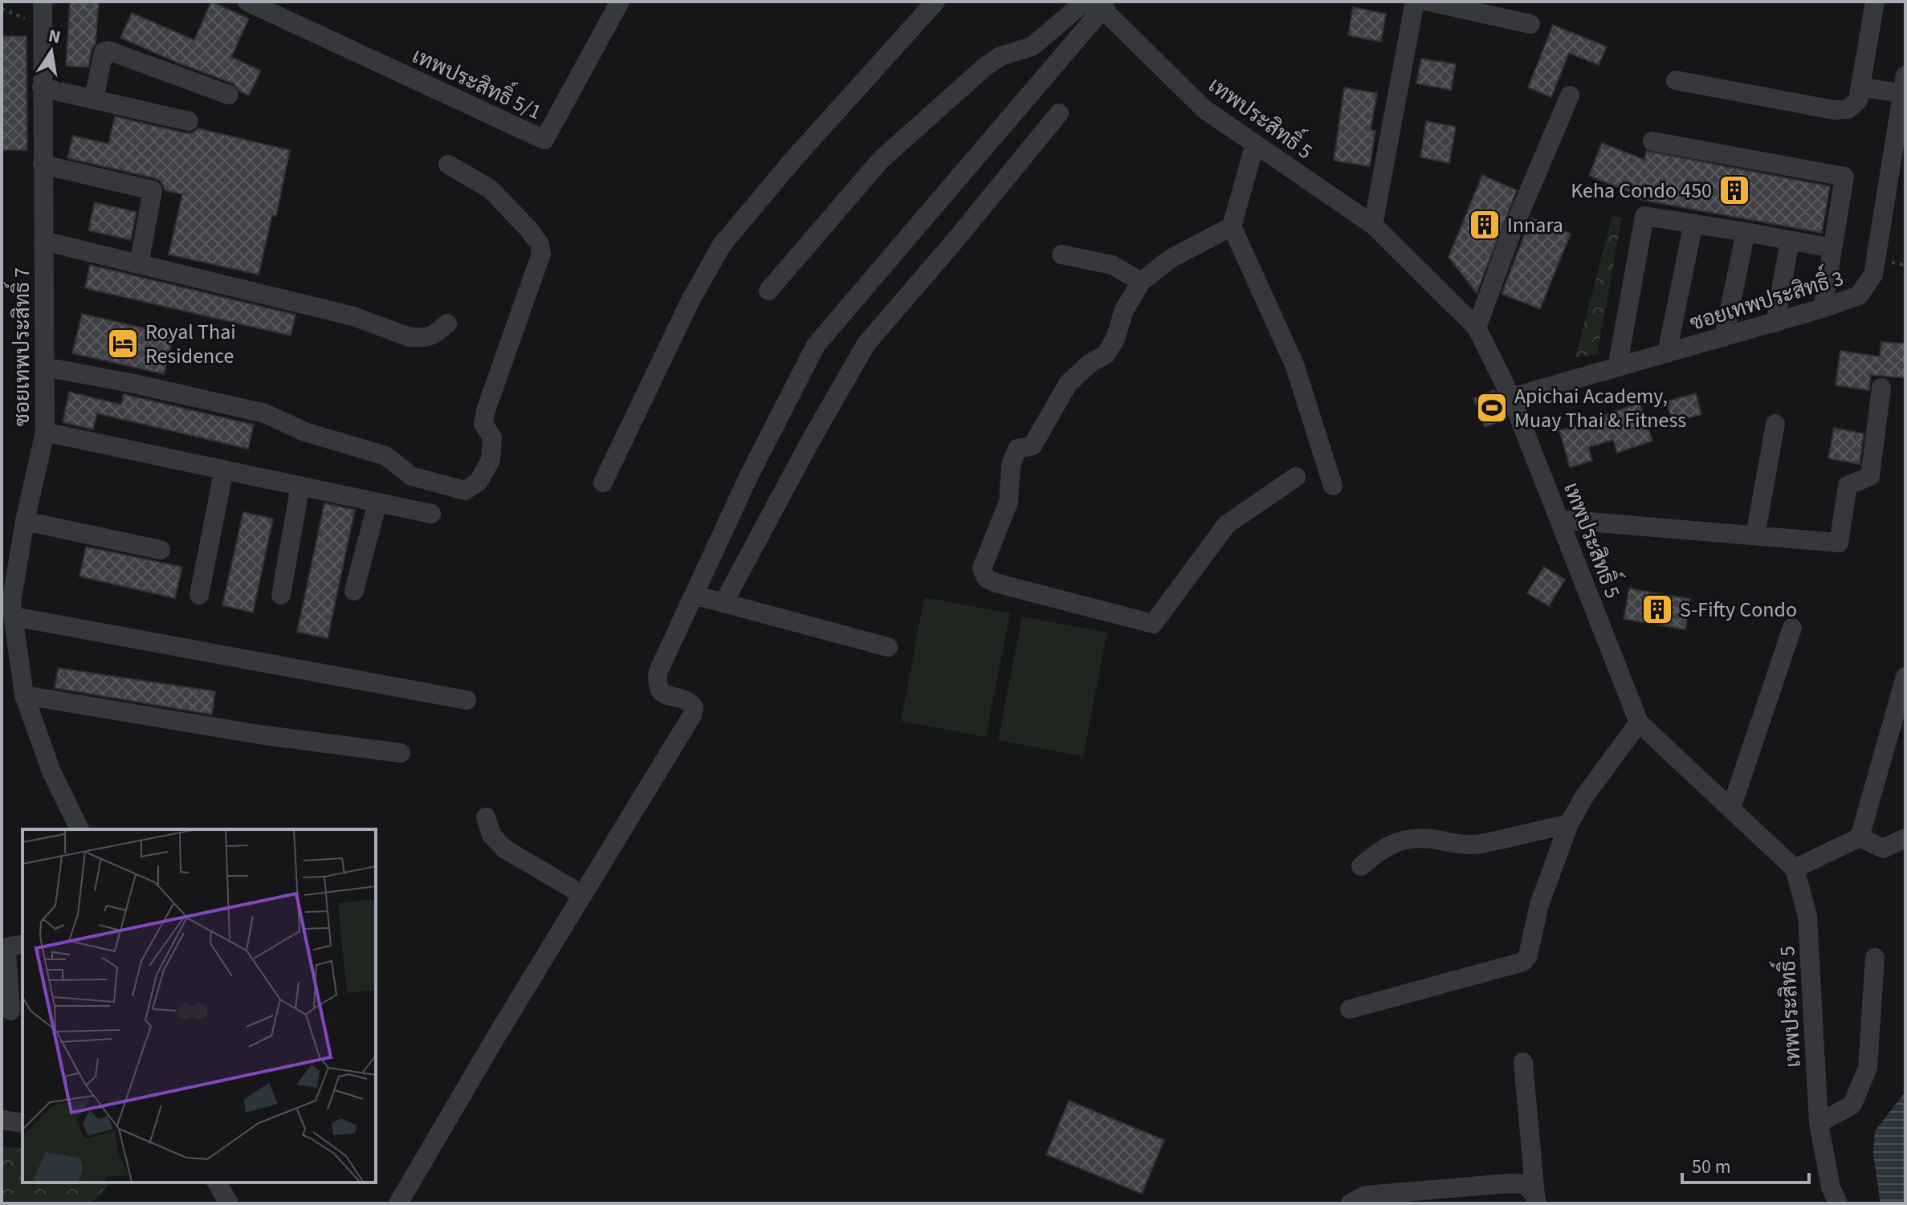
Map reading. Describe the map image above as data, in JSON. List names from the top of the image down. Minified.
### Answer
{"streets":{"street":["เทพประสิทธิ์ 5/1","เทพประสิทธิ์ 5","ซอยเทพประสิทธิ์ 3","ซอยเทพประสิทธิ์ 7"]},"crossings":[["เทพประสิทธิ์ 5","ซอยเทพประสิทธิ์ 3"]],"places":{"building":["Keha Condo 450","Innara","S-Fifty Condo"],"hotel":["Royal Thai Residence"],"sports":["Apichai Academy, Muay Thai & Fitness"]},"scale_bar":"50 m","north":"top"}
